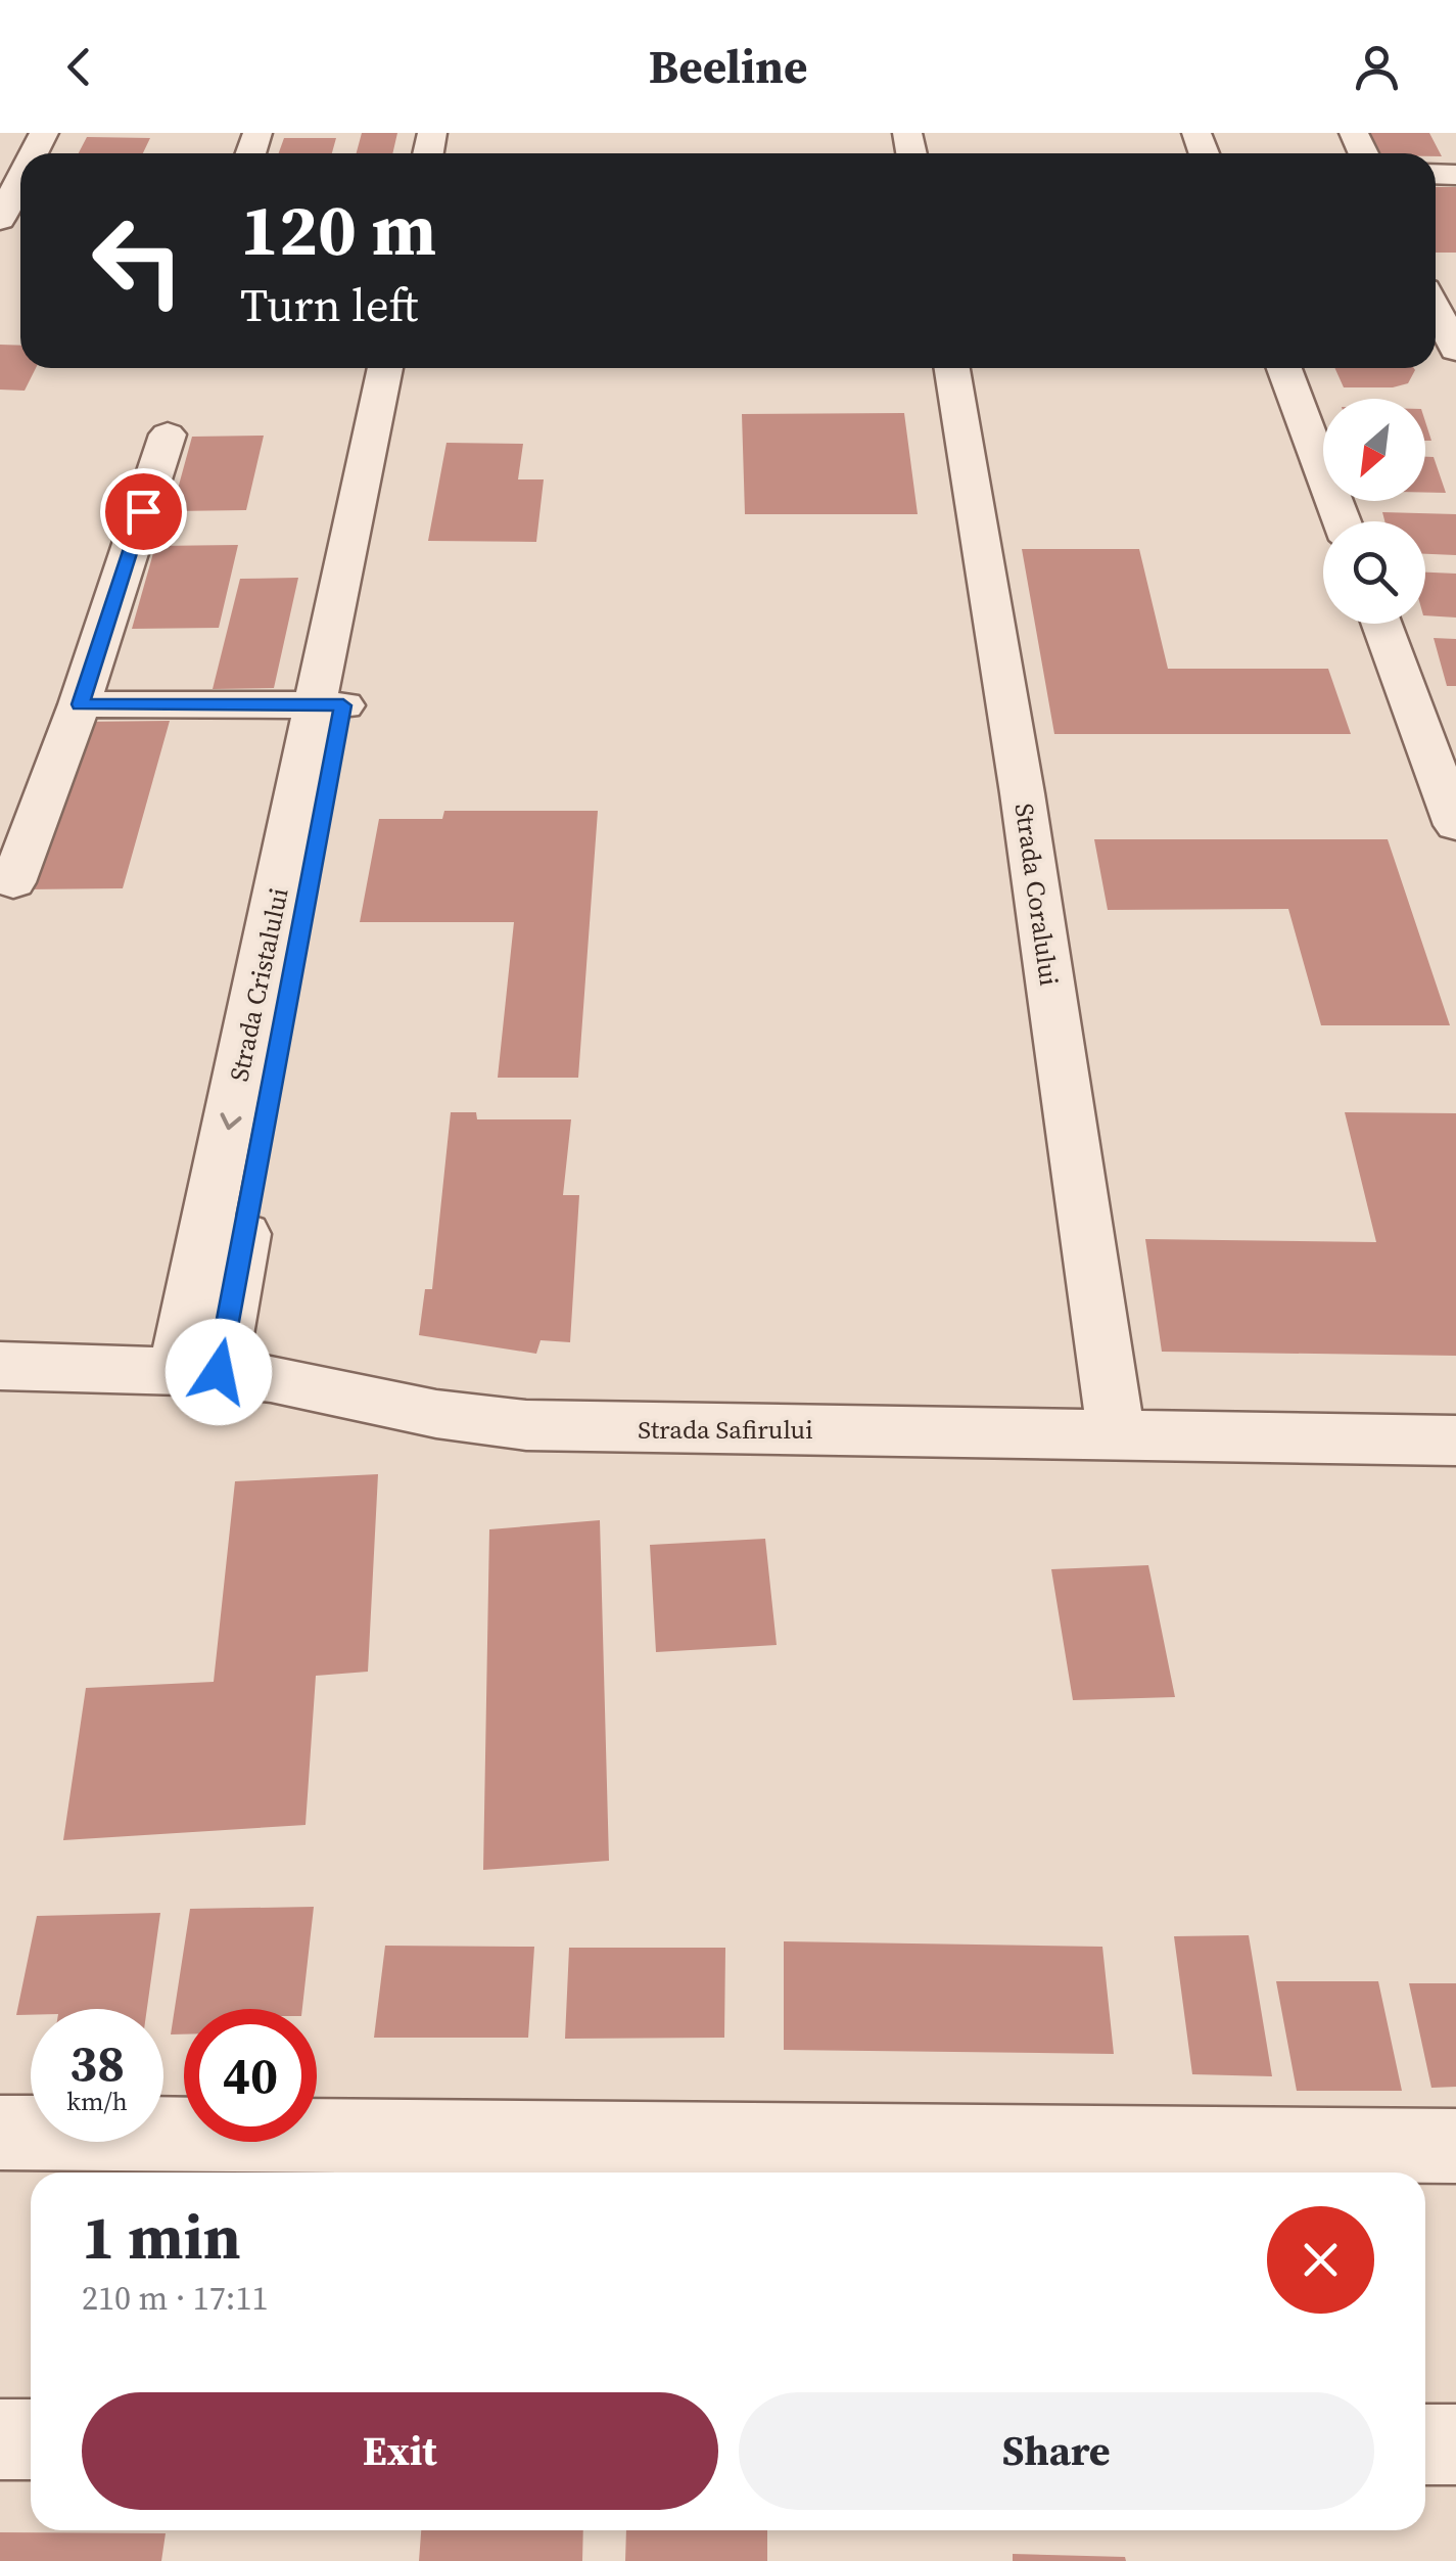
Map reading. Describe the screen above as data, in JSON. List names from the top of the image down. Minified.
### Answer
{"streets":{"street":["Strada Coralului","Strada Cristalului","Strada Safirului"]},"crossings":[["Strada Coralului","Strada Safirului"],["Strada Cristalului","Strada Safirului"]],"north":"bottom left","page":{"header":"Beeline","turn":["120 m","Turn left"],"speed":"38 km/h","limit":"40","heading":["1 min","210 m · 17:11"],"buttons":["Exit","Share"]}}
